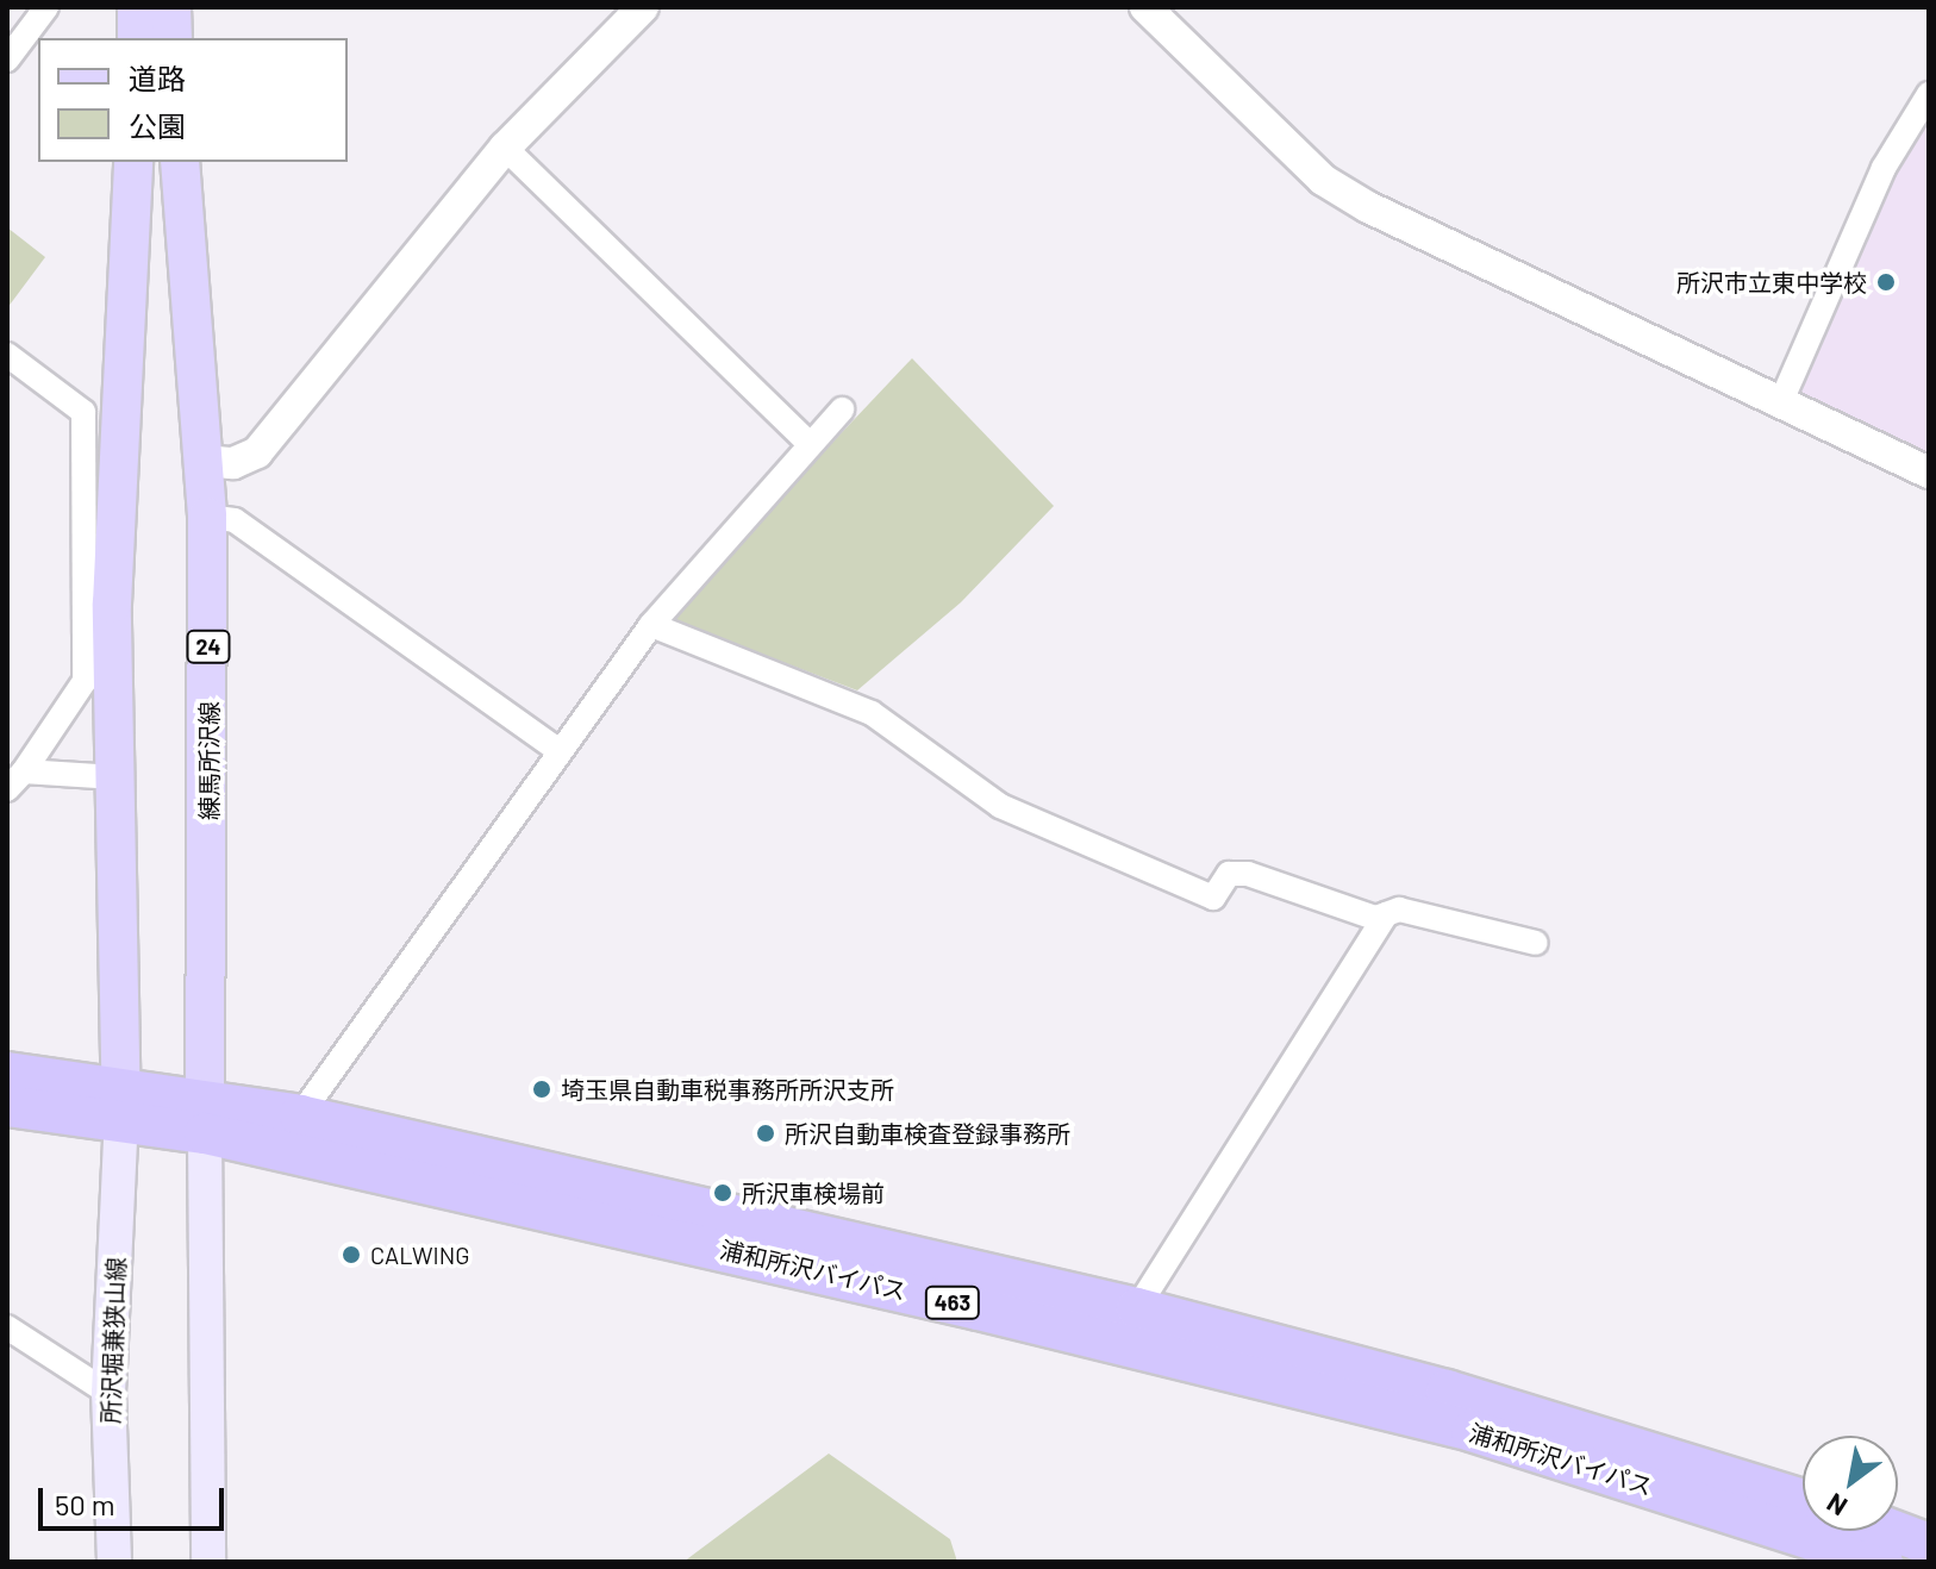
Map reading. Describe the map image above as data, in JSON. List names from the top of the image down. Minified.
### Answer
{"streets":{"highway":["浦和所沢バイパス","463"],"main road":["24","練馬所沢線","所沢堀兼狭山線"]},"crossings":[["練馬所沢線","浦和所沢バイパス"],["浦和所沢バイパス","所沢堀兼狭山線"]],"places":["所沢市立東中学校","埼玉県自動車税事務所所沢支所","所沢自動車検査登録事務所","所沢車検場前","CALWING"],"legend":["道路","公園"],"scale_bar":"50 m","north":"bottom left"}
